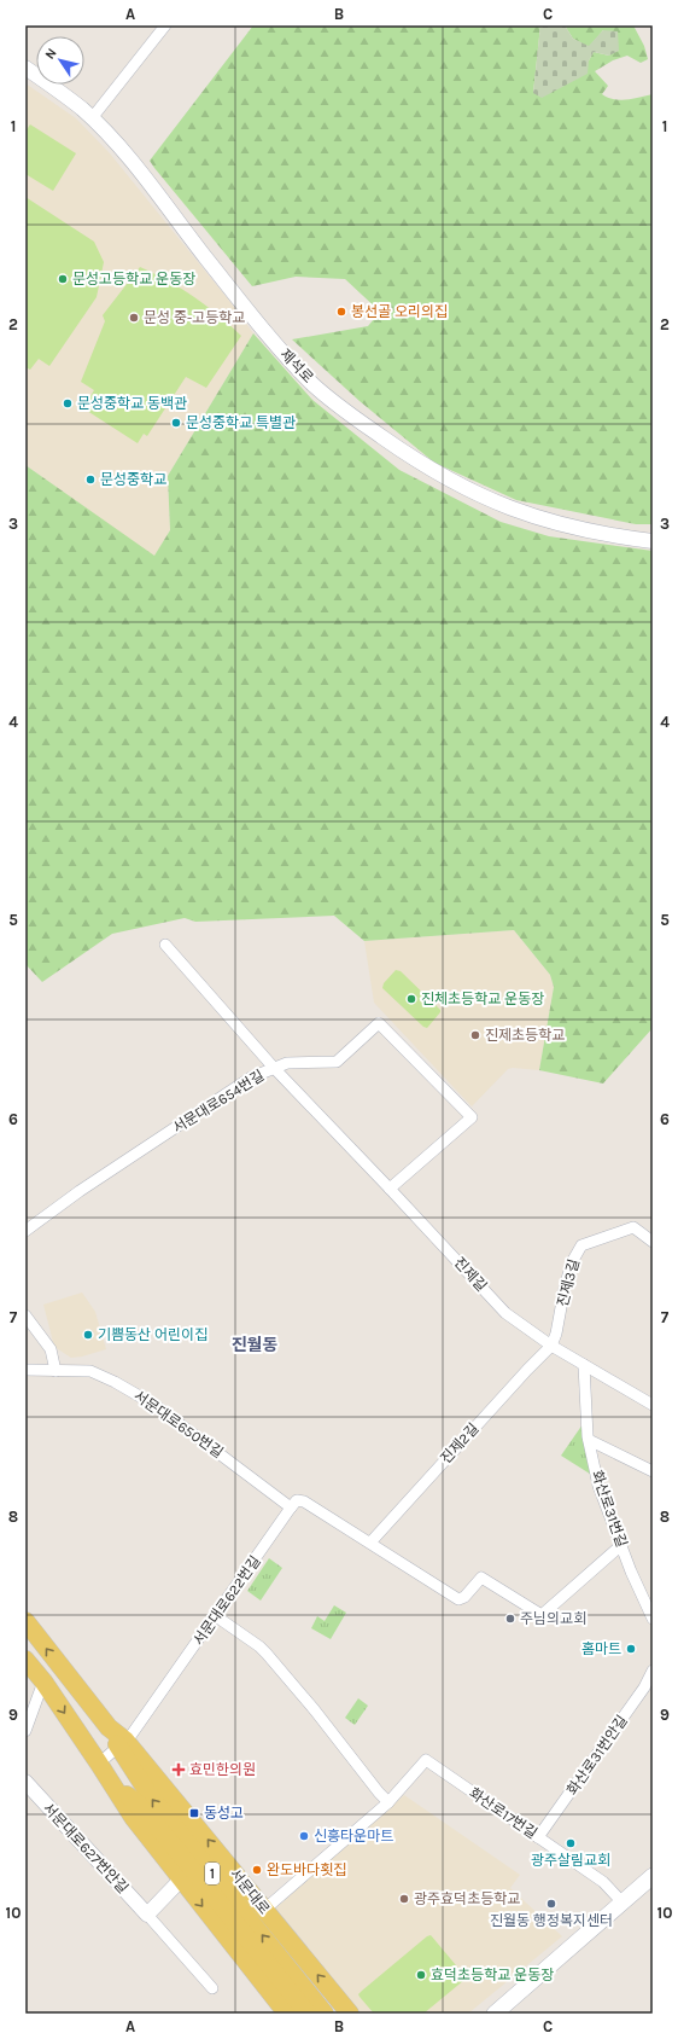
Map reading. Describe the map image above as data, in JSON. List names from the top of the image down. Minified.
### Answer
{"streets":{"main road":["1","서문대로"],"street":["제석로","서문대로654번길","진제길","진제3길","서문대로650번길","진제2길","화산로31번길","서문대로622번길","화산로31번안길","화산로17번길","서문대로627번안길"]},"crossings":[["서문대로654번길","진제길"],["진제길","진제3길"],["진제길","진제2길"],["진제길","화산로31번길"],["진제3길","진제2길"],["서문대로650번길","서문대로622번길"],["서문대로622번길","1"],["서문대로622번길","서문대로"],["화산로31번안길","화산로17번길"],["화산로17번길","서문대로"]],"districts":["진월동"],"places":{"other":["문성고등학교 운동장","봉선골 오리의집","문성 중-고등학교","문성중학교 동백관","문성중학교 특별관","문성중학교","진체초등학교 운동장","진제초등학교","기쁨동산 어린이집","주님의교회","홈마트","신흥타운마트","광주살림교회","완도바다횟집","광주효덕초등학교","진월동 행정복지센터","효덕초등학교 운동장"],"health":["효민한의원"],"transit":["동성고"]},"north":"top left","grid":{"columns":["A","B","C"],"rows":["1","2","3","4","5","6","7","8","9","10"]}}
